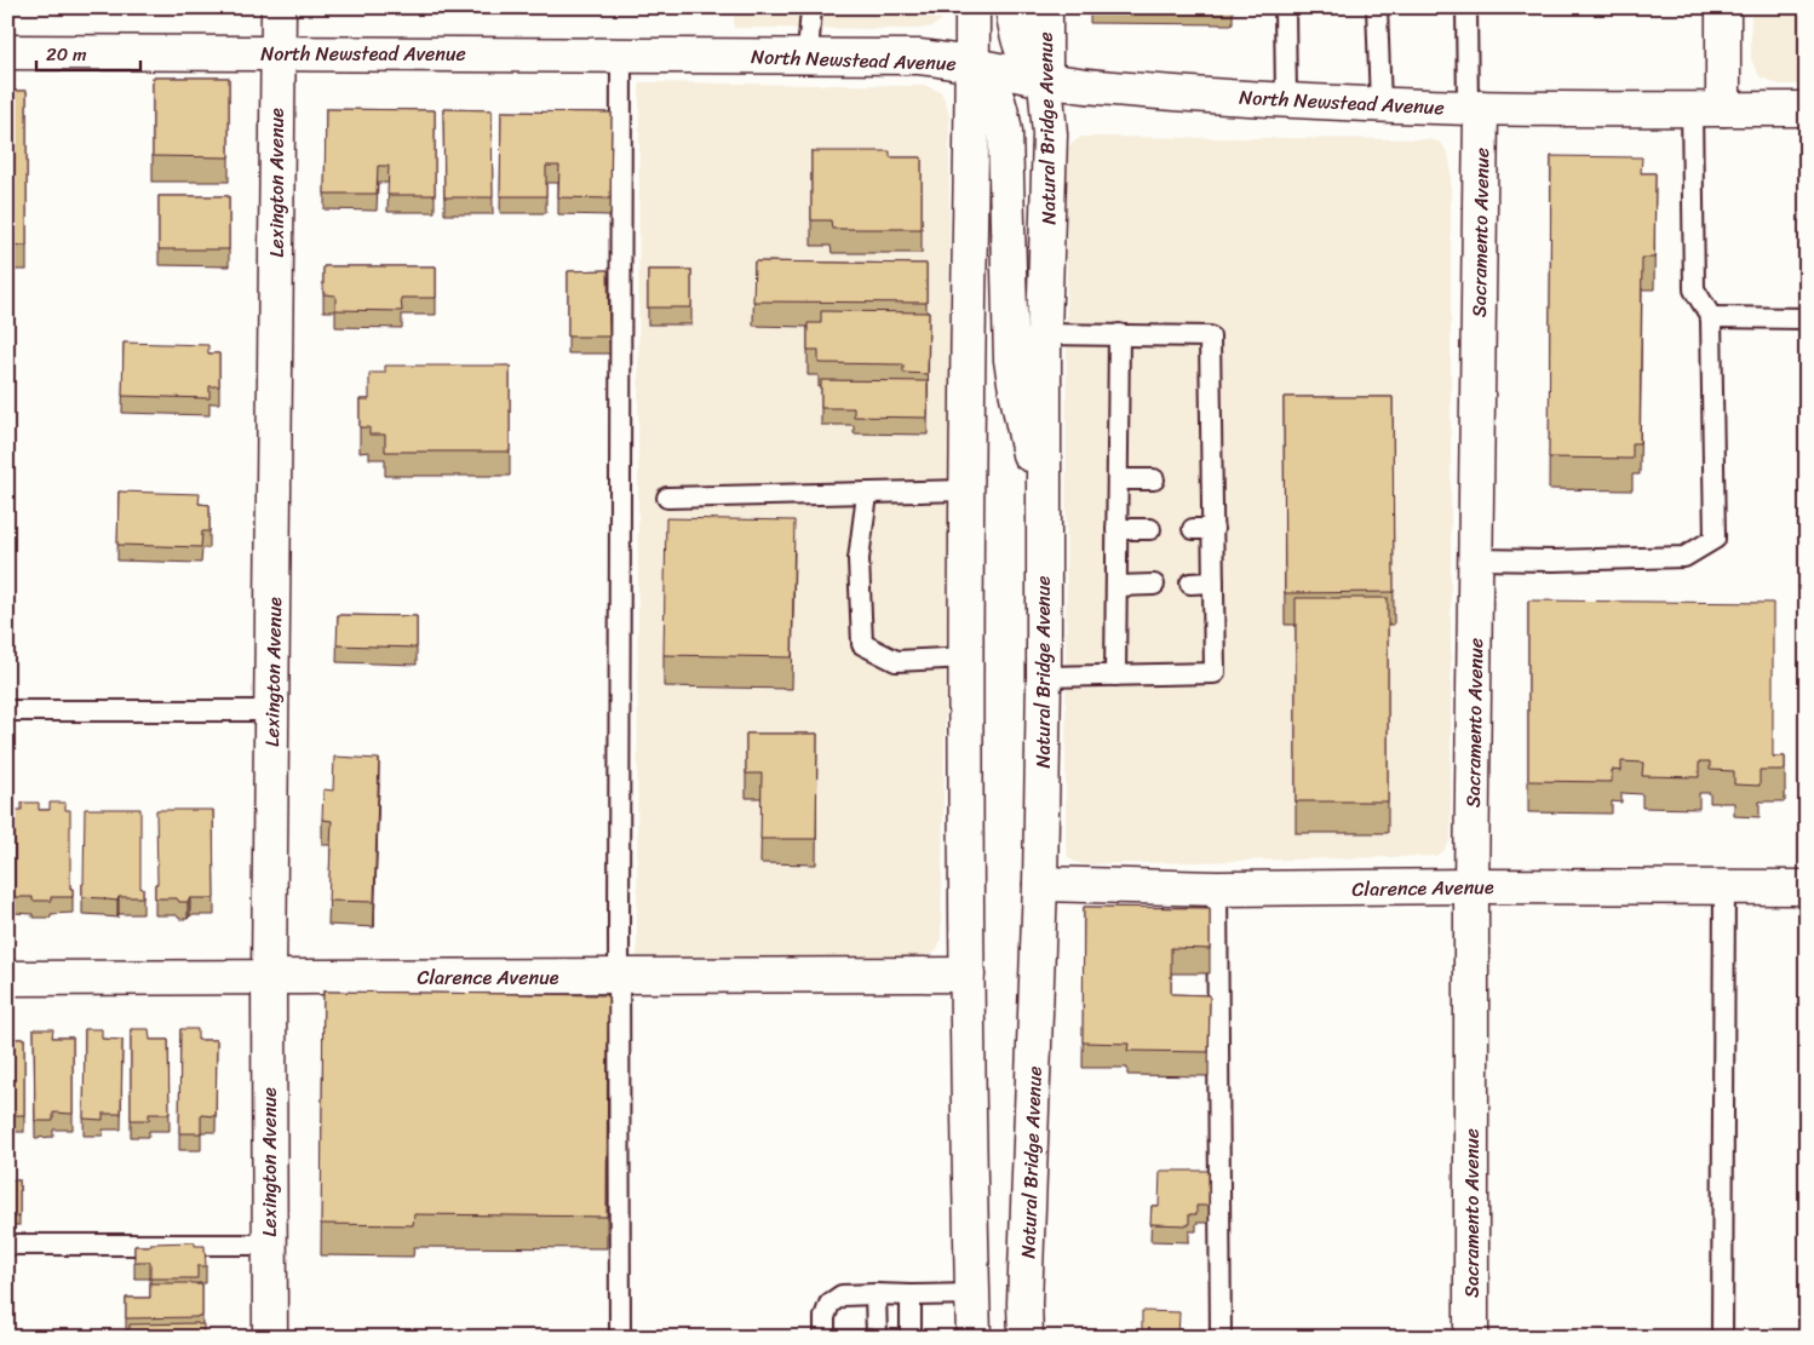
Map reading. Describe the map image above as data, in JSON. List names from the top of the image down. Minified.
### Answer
{"streets":{"street":["North Newstead Avenue","Natural Bridge Avenue","Lexington Avenue","Sacramento Avenue","Clarence Avenue"]},"crossings":[["North Newstead Avenue","Natural Bridge Avenue"],["North Newstead Avenue","Lexington Avenue"],["North Newstead Avenue","Sacramento Avenue"],["Natural Bridge Avenue","Clarence Avenue"],["Lexington Avenue","Clarence Avenue"],["Sacramento Avenue","Clarence Avenue"]],"scale_bar":"20 m"}
